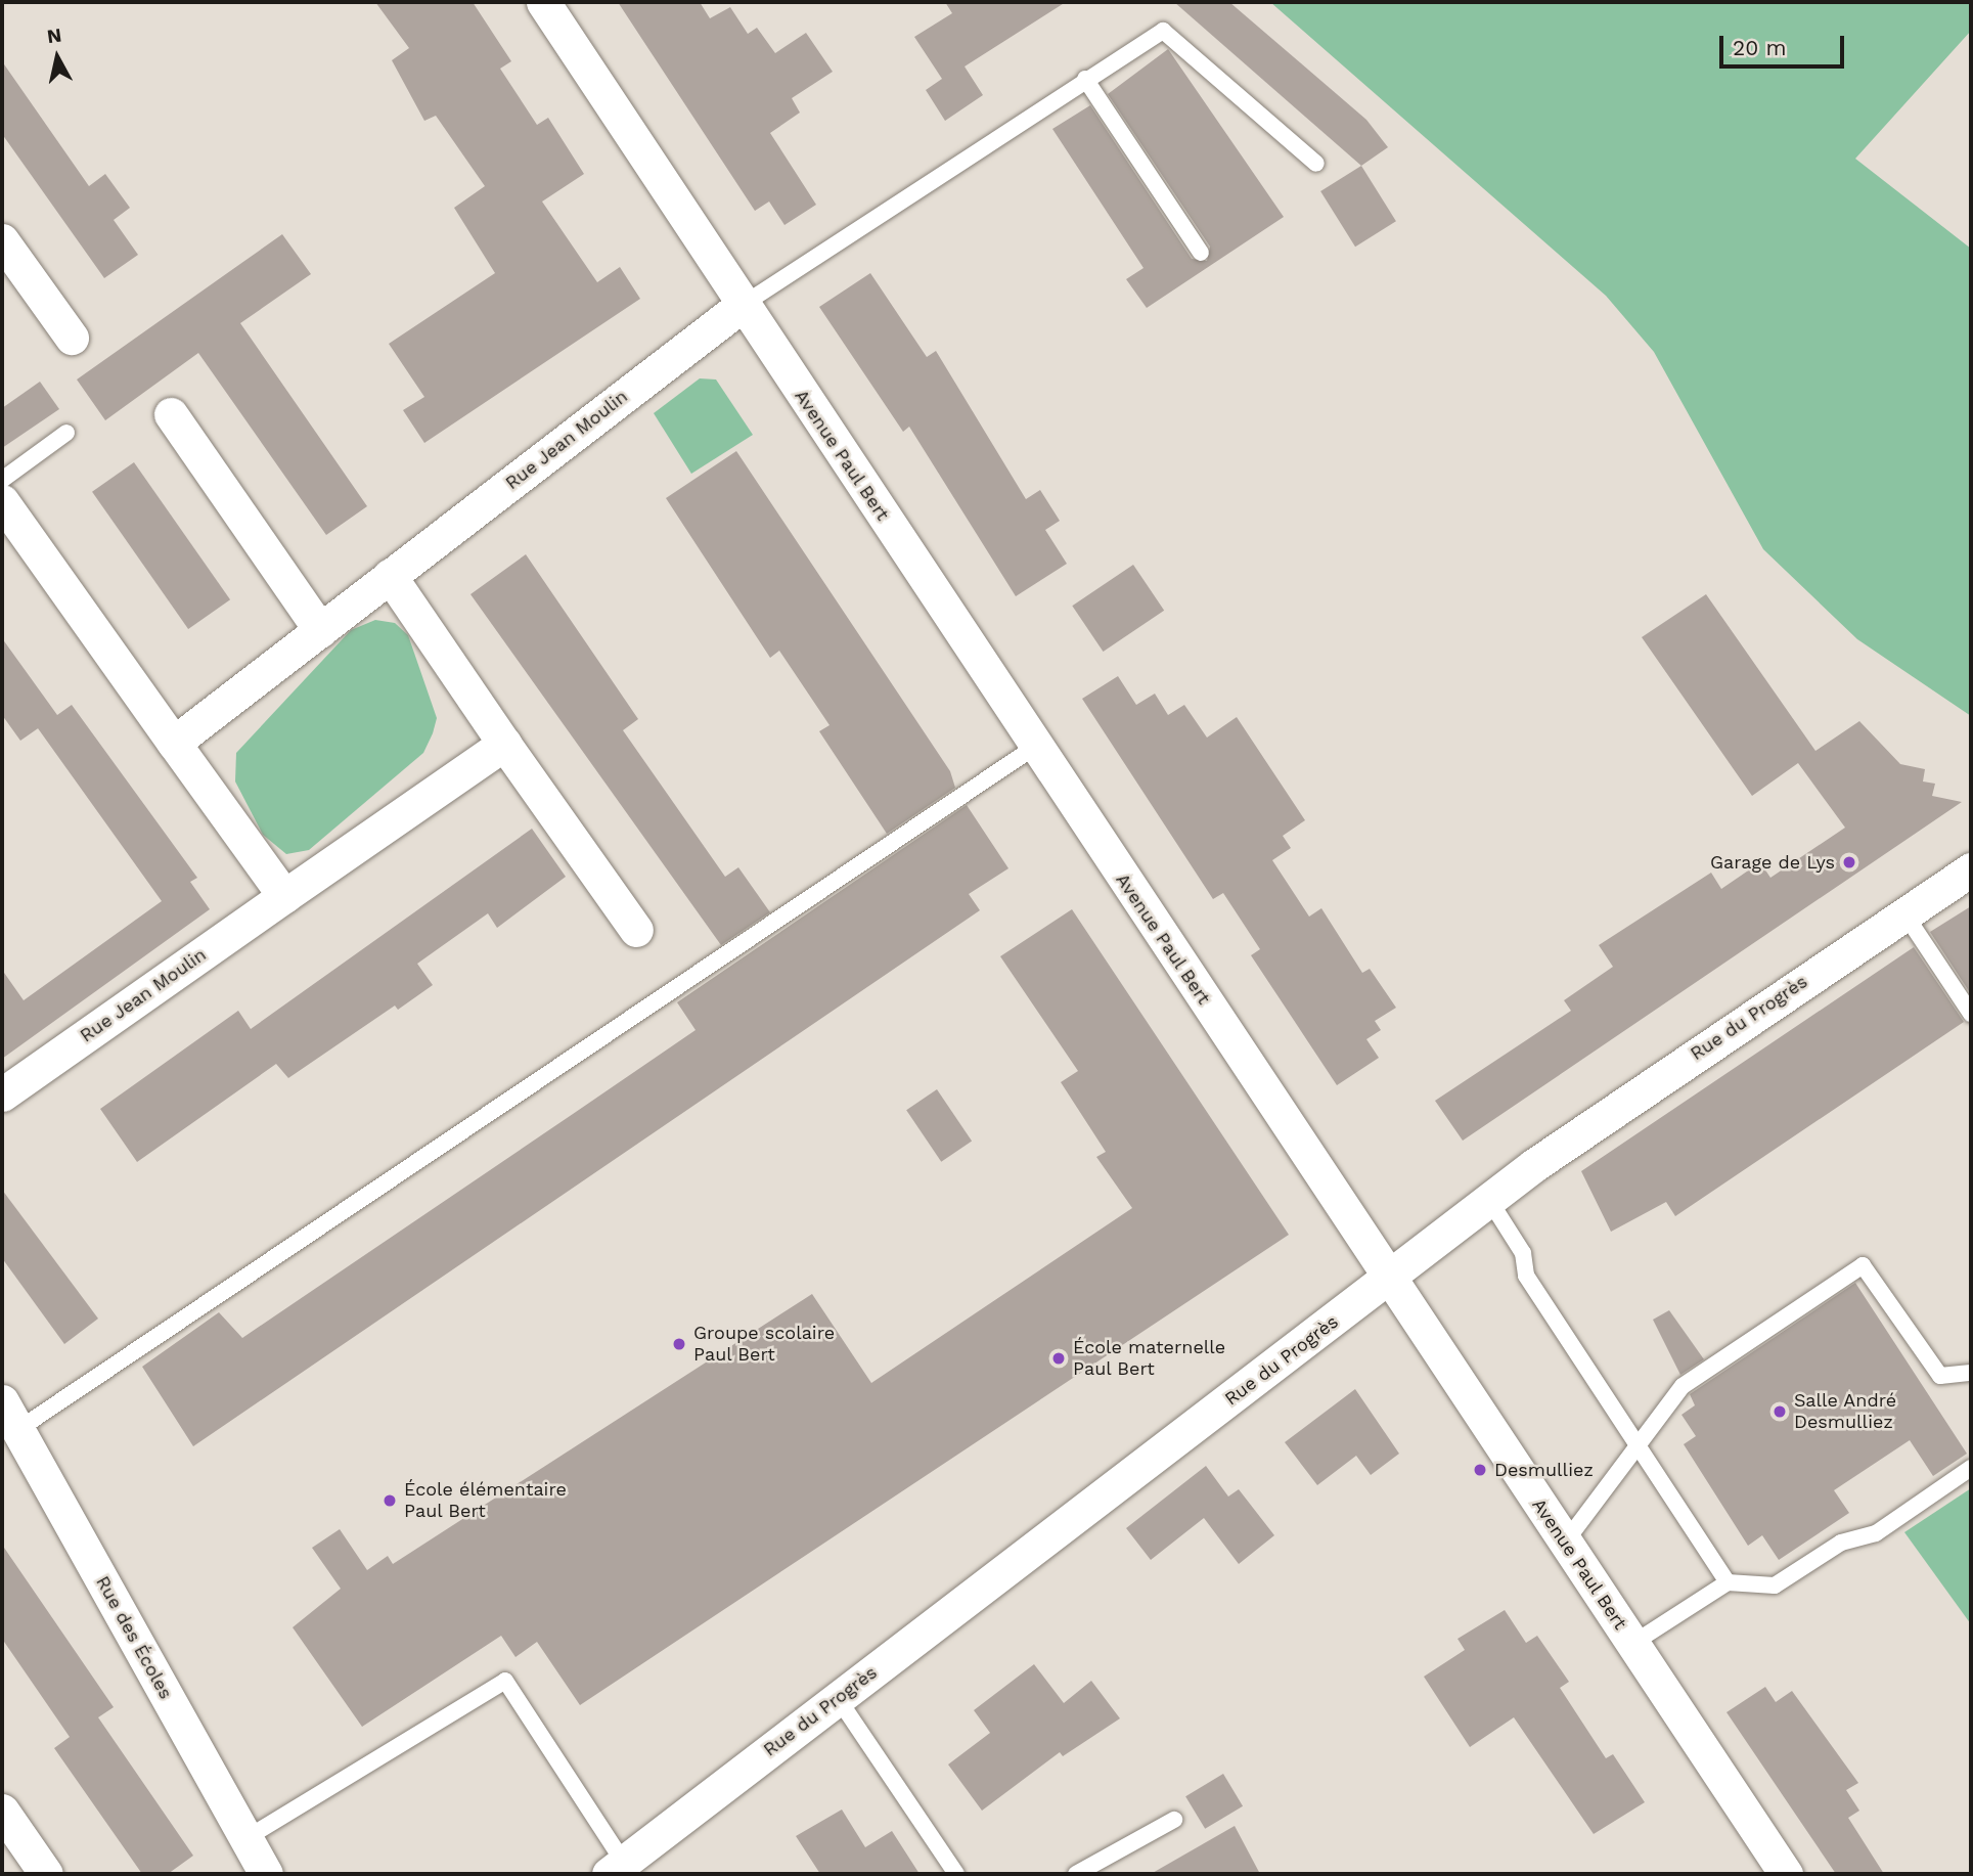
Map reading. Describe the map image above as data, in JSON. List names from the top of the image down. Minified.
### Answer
{"streets":{"street":["Rue Jean Moulin","Avenue Paul Bert","Rue du Progrès","Rue des Écoles"]},"crossings":[["Rue Jean Moulin","Avenue Paul Bert"],["Avenue Paul Bert","Rue du Progrès"]],"places":["Garage de Lys","Groupe scolaire Paul Bert","École maternelle Paul Bert","Salle André Desmulliez","Desmulliez","École élémentaire Paul Bert"],"scale_bar":"20 m","north":"top"}
